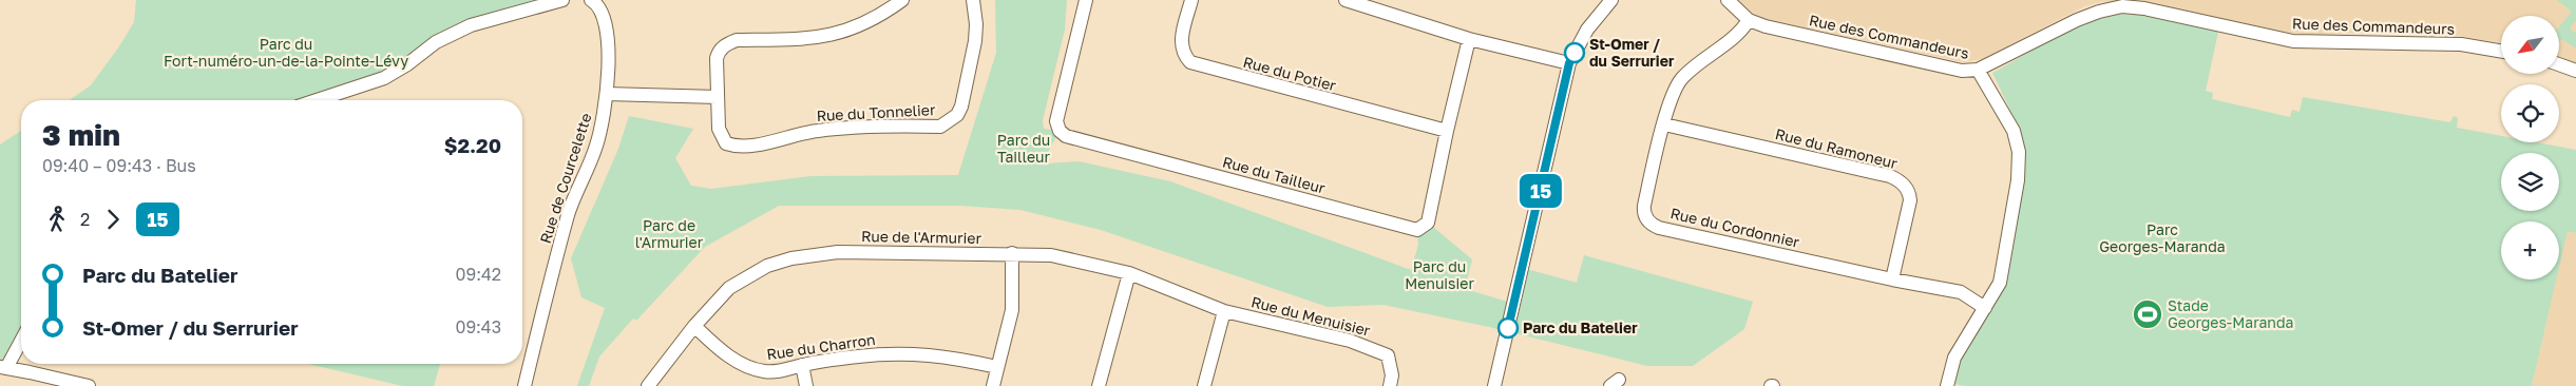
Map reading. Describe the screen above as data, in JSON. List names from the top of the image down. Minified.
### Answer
{"streets":{"street":["Rue des Commandeurs","Rue du Potier","Rue du Tonnelier","Rue du Ramoneur","Rue du Tailleur","Rue de Courcelette","Rue du Cordonnier","Rue de l'Armurier","Rue du Menuisier","Rue du Charron"]},"crossings":[["Rue des Commandeurs","Rue du Cordonnier"],["Rue du Potier","Rue du Tailleur"],["Rue du Ramoneur","Rue du Cordonnier"],["Rue de l'Armurier","Rue du Menuisier"],["Rue de l'Armurier","Rue du Charron"]],"parks":["Parc du Fort-numéro-un-de-la-Pointe-Lévy","Parc du Tailleur","Parc de l'Armurier","Parc Georges-Maranda","Parc du Menuisier"],"places":{"other":["St-Omer / du Serrurier","Parc du Batelier"],"sports":["Stade Georges-Maranda"]},"lines":["bus line 15"],"north":"bottom left","page":{"on_map":"15","map_buttons":"+","heading":["3 min","09:40 – 09:43 · Bus","$2.20"],"legs":["2","15"],"list":[{"name":"Parc du Batelier","value":"09:42"},{"name":"St-Omer / du Serrurier","value":"09:43"}]}}
